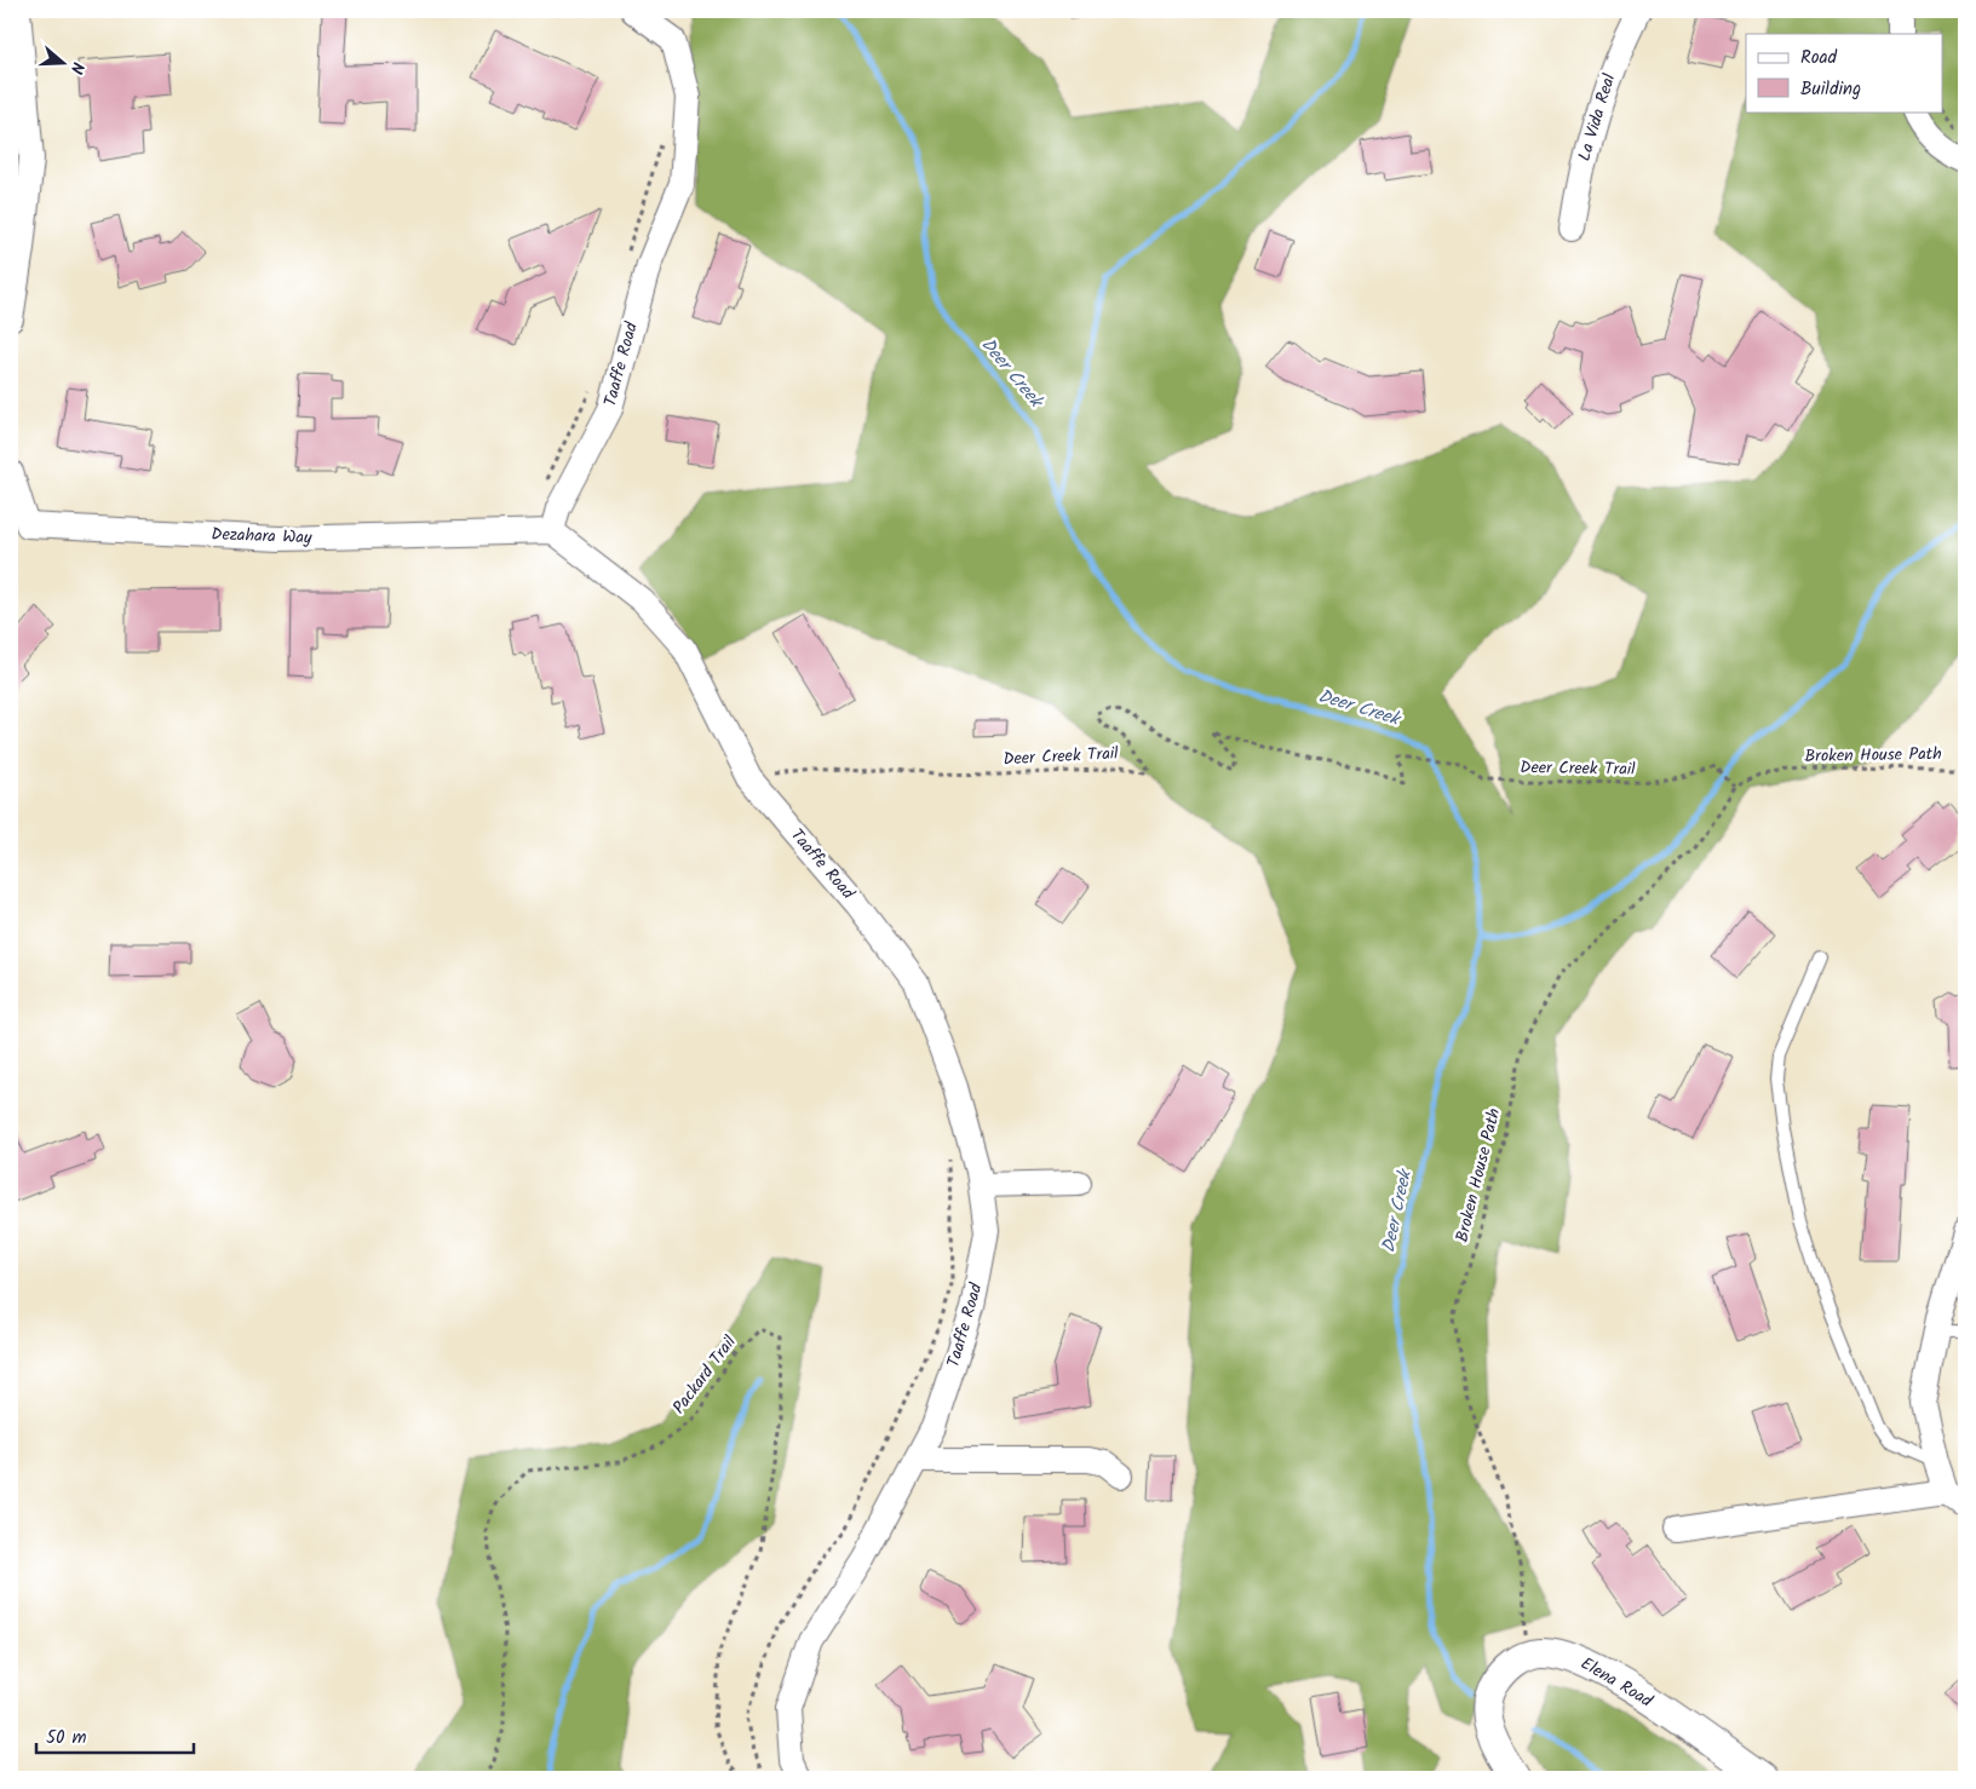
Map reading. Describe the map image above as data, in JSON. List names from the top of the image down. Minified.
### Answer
{"streets":{"street":["La Vida Real","Taaffe Road","Dezahara Way","Elena Road"],"path":["Broken House Path","Deer Creek Trail","Packard Trail"]},"crossings":[["Taaffe Road","Dezahara Way"],["Taaffe Road","Deer Creek Trail"],["Broken House Path","Deer Creek Trail"],["Broken House Path","Elena Road"]],"water":["Deer Creek"],"legend":["Road","Building"],"scale_bar":"50 m","north":"right"}
